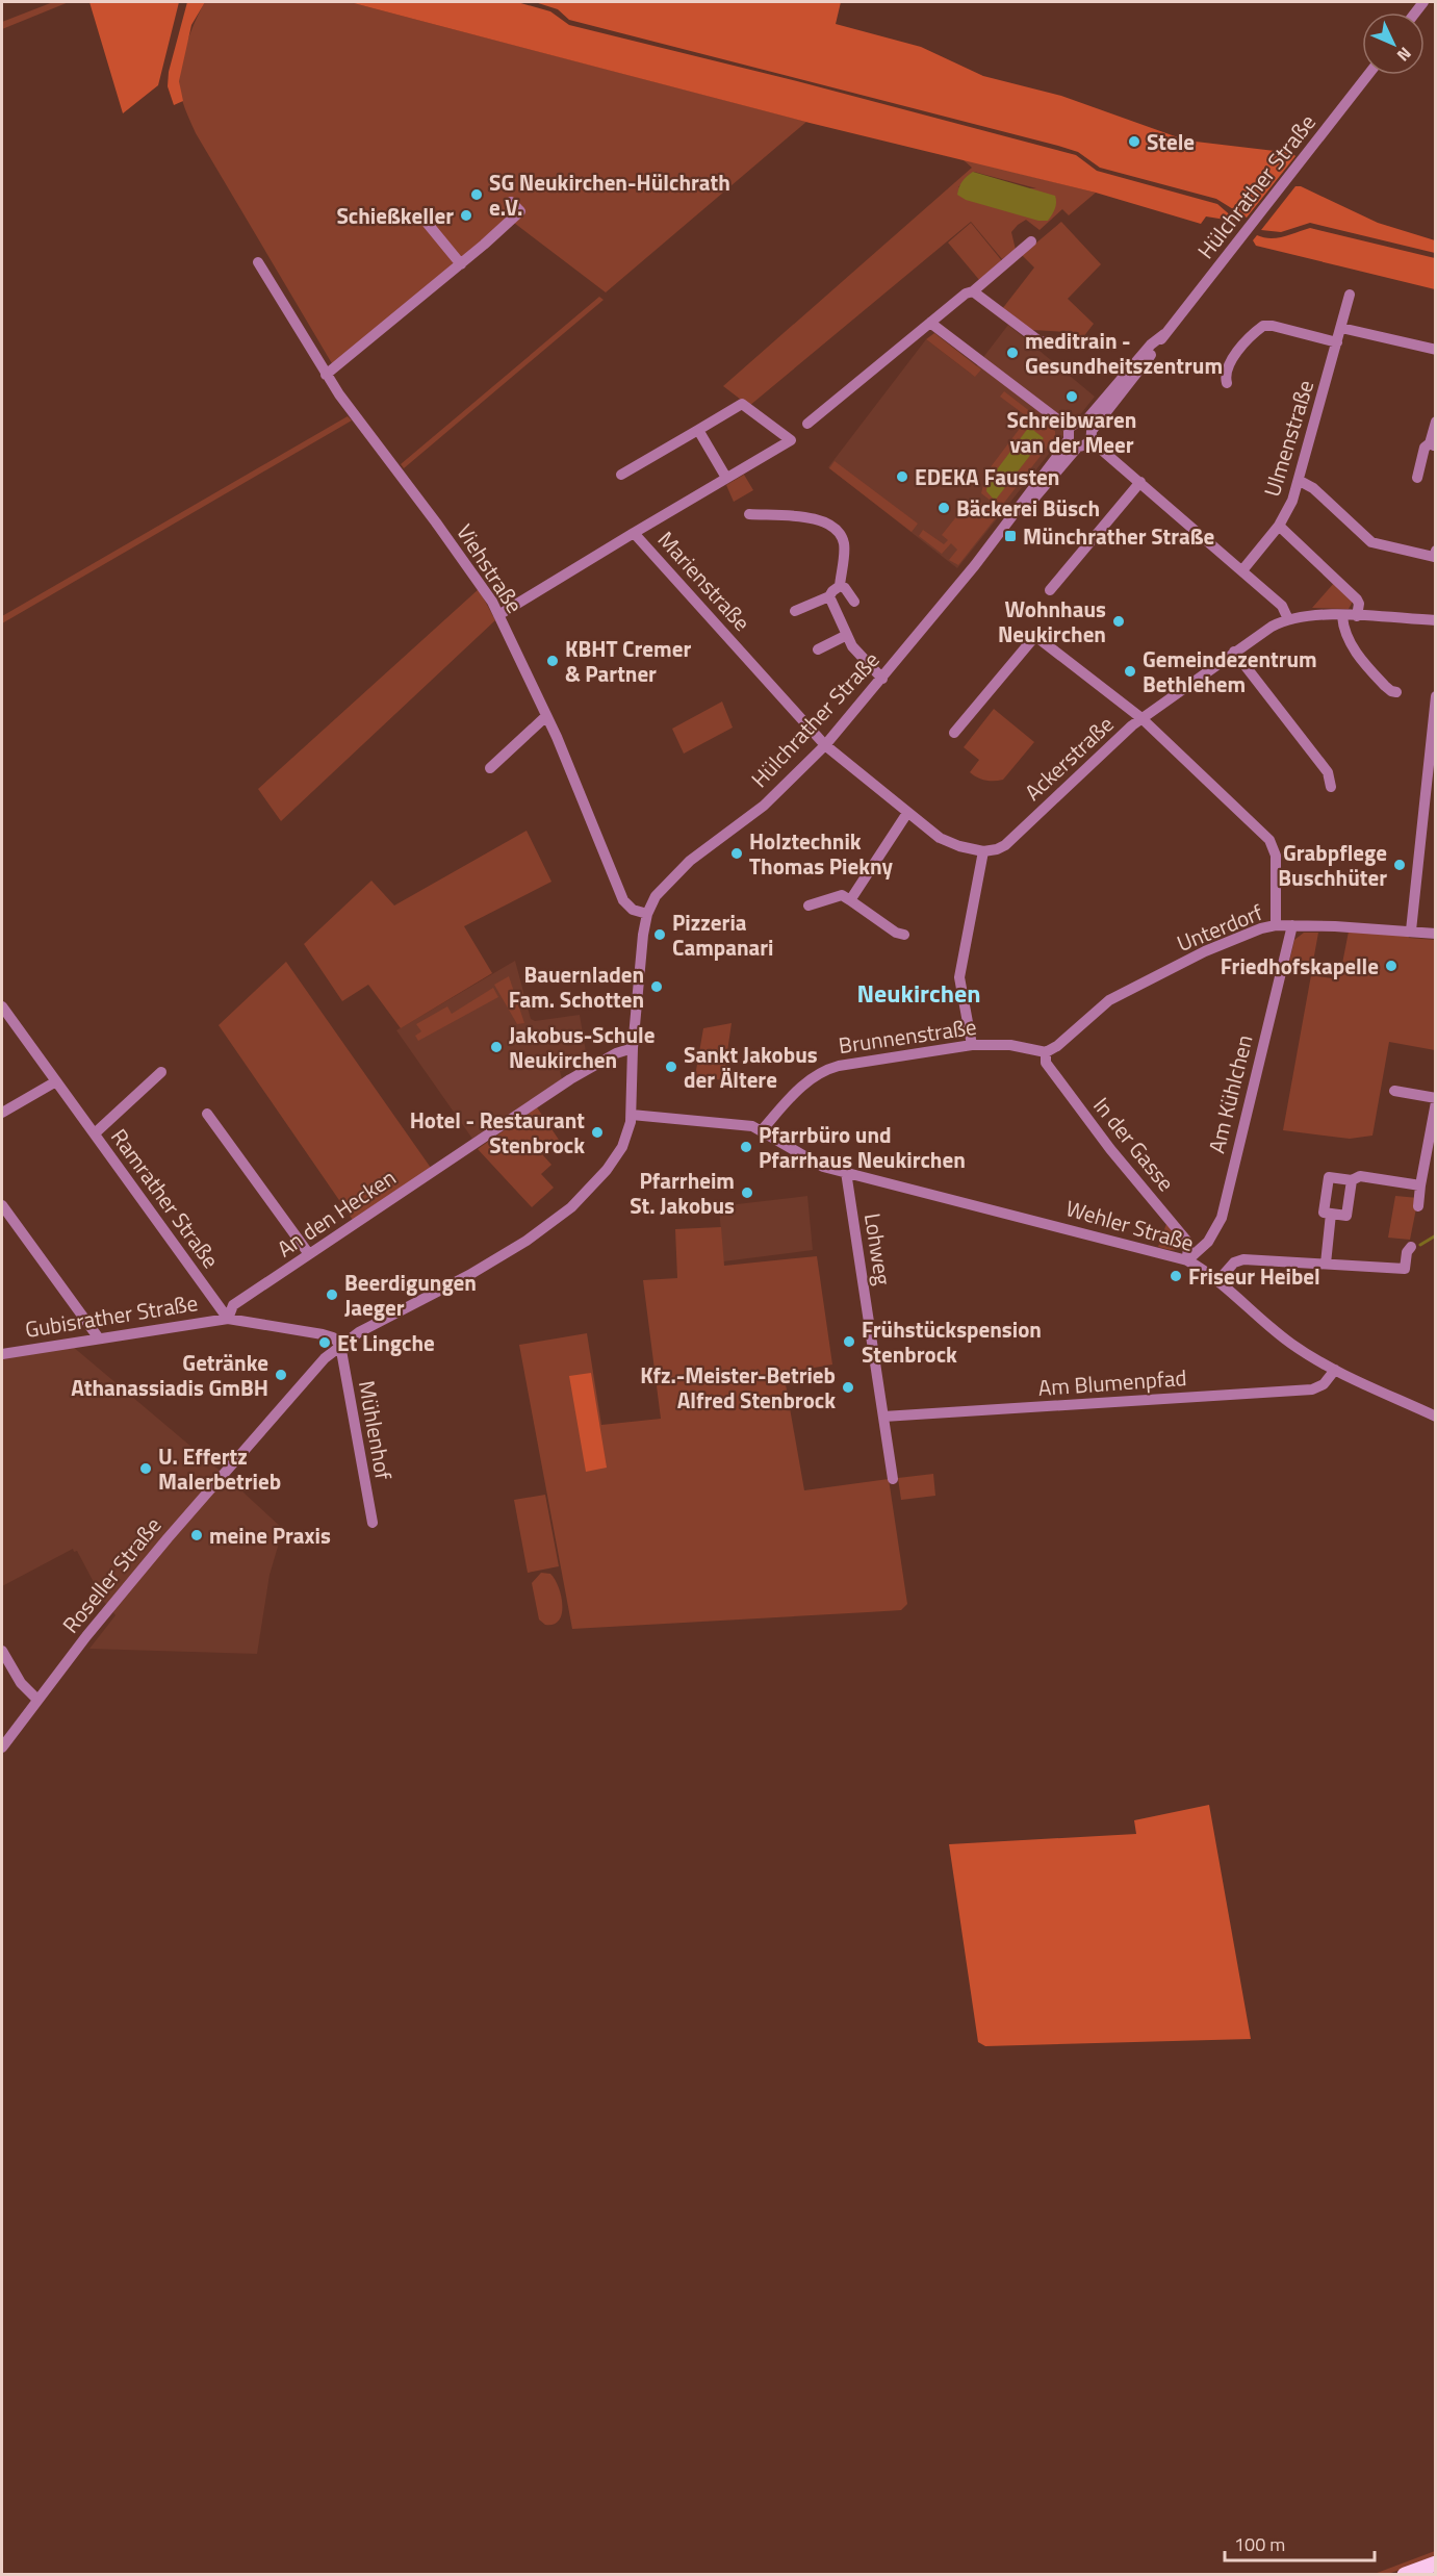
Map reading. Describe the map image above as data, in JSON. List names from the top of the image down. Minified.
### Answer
{"streets":{"street":["Hülchrather Straße","Ulmenstraße","Viehstraße","Marienstraße","Ackerstraße","Unterdorf","Brunnenstraße","Am Kühlchen","In der Gasse","Ramrather Straße","An den Hecken","Wehler Straße","Lohweg","Gubisrather Straße","Am Blumenpfad","Mühlenhof","Roseller Straße"]},"crossings":[["Hülchrather Straße","Viehstraße"],["Hülchrather Straße","Marienstraße"],["Hülchrather Straße","Roseller Straße"],["Viehstraße","Marienstraße"],["Viehstraße","Roseller Straße"],["Marienstraße","Ackerstraße"],["Unterdorf","Brunnenstraße"],["Unterdorf","Am Kühlchen"],["Unterdorf","In der Gasse"],["Brunnenstraße","In der Gasse"],["Brunnenstraße","Wehler Straße"],["Am Kühlchen","In der Gasse"],["Am Kühlchen","Wehler Straße"],["In der Gasse","Wehler Straße"],["Ramrather Straße","An den Hecken"],["Ramrather Straße","Gubisrather Straße"],["An den Hecken","Gubisrather Straße"],["An den Hecken","Roseller Straße"],["Wehler Straße","Lohweg"],["Wehler Straße","Am Blumenpfad"],["Wehler Straße","Roseller Straße"],["Lohweg","Am Blumenpfad"],["Mühlenhof","Roseller Straße"]],"districts":["Neukirchen"],"places":{"other":["Stele","SG Neukirchen-Hülchrath e.V.","Schießkeller","meditrain - Gesundheitszentrum","Schreibwaren van der Meer","EDEKA Fausten","Bäckerei Büsch","Wohnhaus Neukirchen","KBHT Cremer & Partner","Gemeindezentrum Bethlehem","Holztechnik Thomas Piekny","Grabpflege Buschhüter","Pizzeria Campanari","Friedhofskapelle","Bauernladen Fam. Schotten","Jakobus-Schule Neukirchen","Sankt Jakobus der Ältere","Hotel - Restaurant Stenbrock","Pfarrbüro und Pfarrhaus Neukirchen","Pfarrheim St. Jakobus","Friseur Heibel","Beerdigungen Jaeger","Frühstückspension Stenbrock","Et Lingche","Getränke Athanassiadis GmBH","Kfz.-Meister-Betrieb Alfred Stenbrock","U. Effertz Malerbetrieb","meine Praxis"],"transit":["Münchrather Straße"]},"scale_bar":"100 m","north":"bottom right"}
